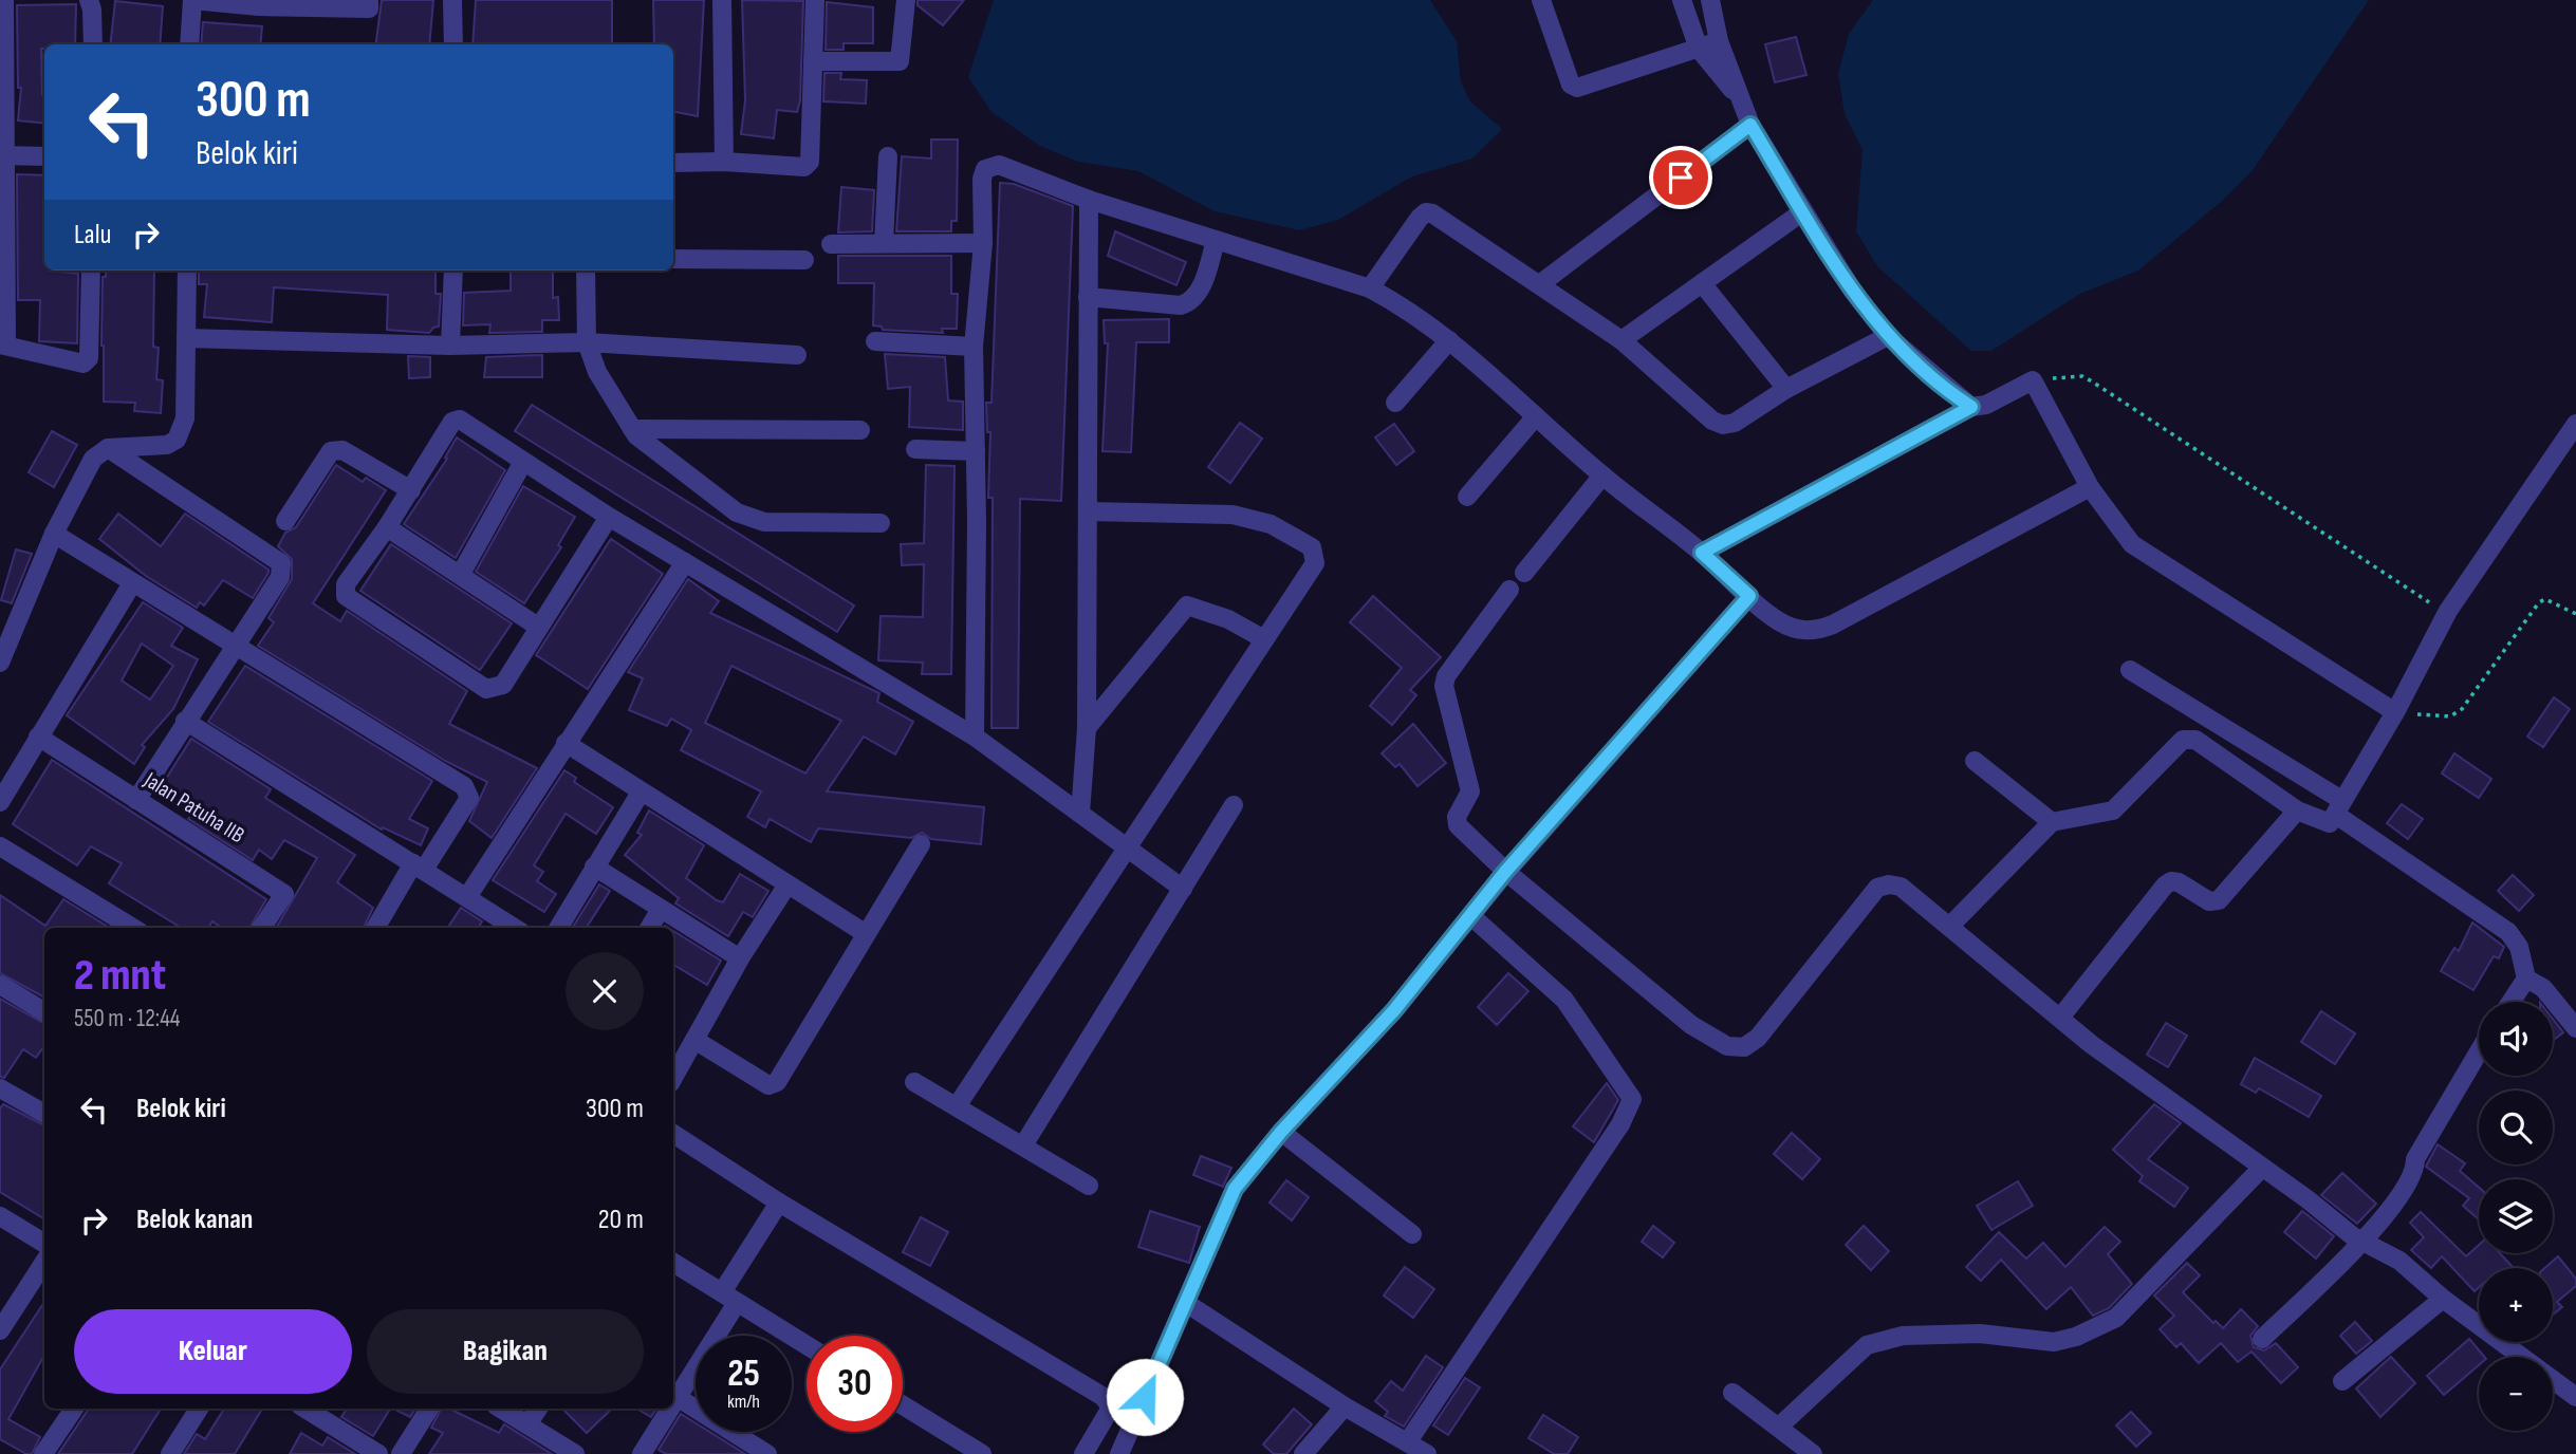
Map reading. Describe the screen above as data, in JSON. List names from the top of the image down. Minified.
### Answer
{"streets":{"street":["Jalan Patuha IIB"]},"page":{"turn":["300 m","Belok kiri"],"then":"Lalu","heading":["2 mnt","550 m · 12:44"],"map_buttons":["+","−"],"list":[{"name":"Belok kiri","value":"300 m"},{"name":"Belok kanan","value":"20 m"}],"buttons":["Keluar","Bagikan"],"speed":"25 km/h","limit":"30"}}
